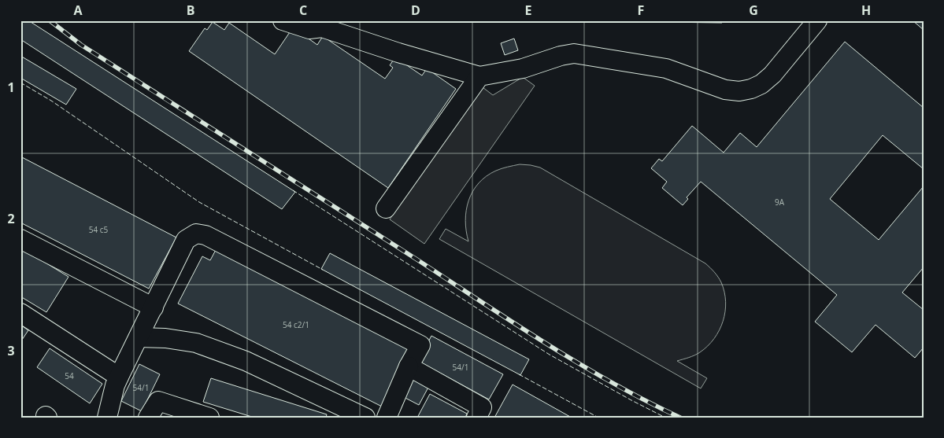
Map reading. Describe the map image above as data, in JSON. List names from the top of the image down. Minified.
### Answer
{"house_numbers":["9А","54 с5","54 с2/1","54/1","54","54/1"],"grid":{"columns":["A","B","C","D","E","F","G","H"],"rows":["1","2","3"]}}
